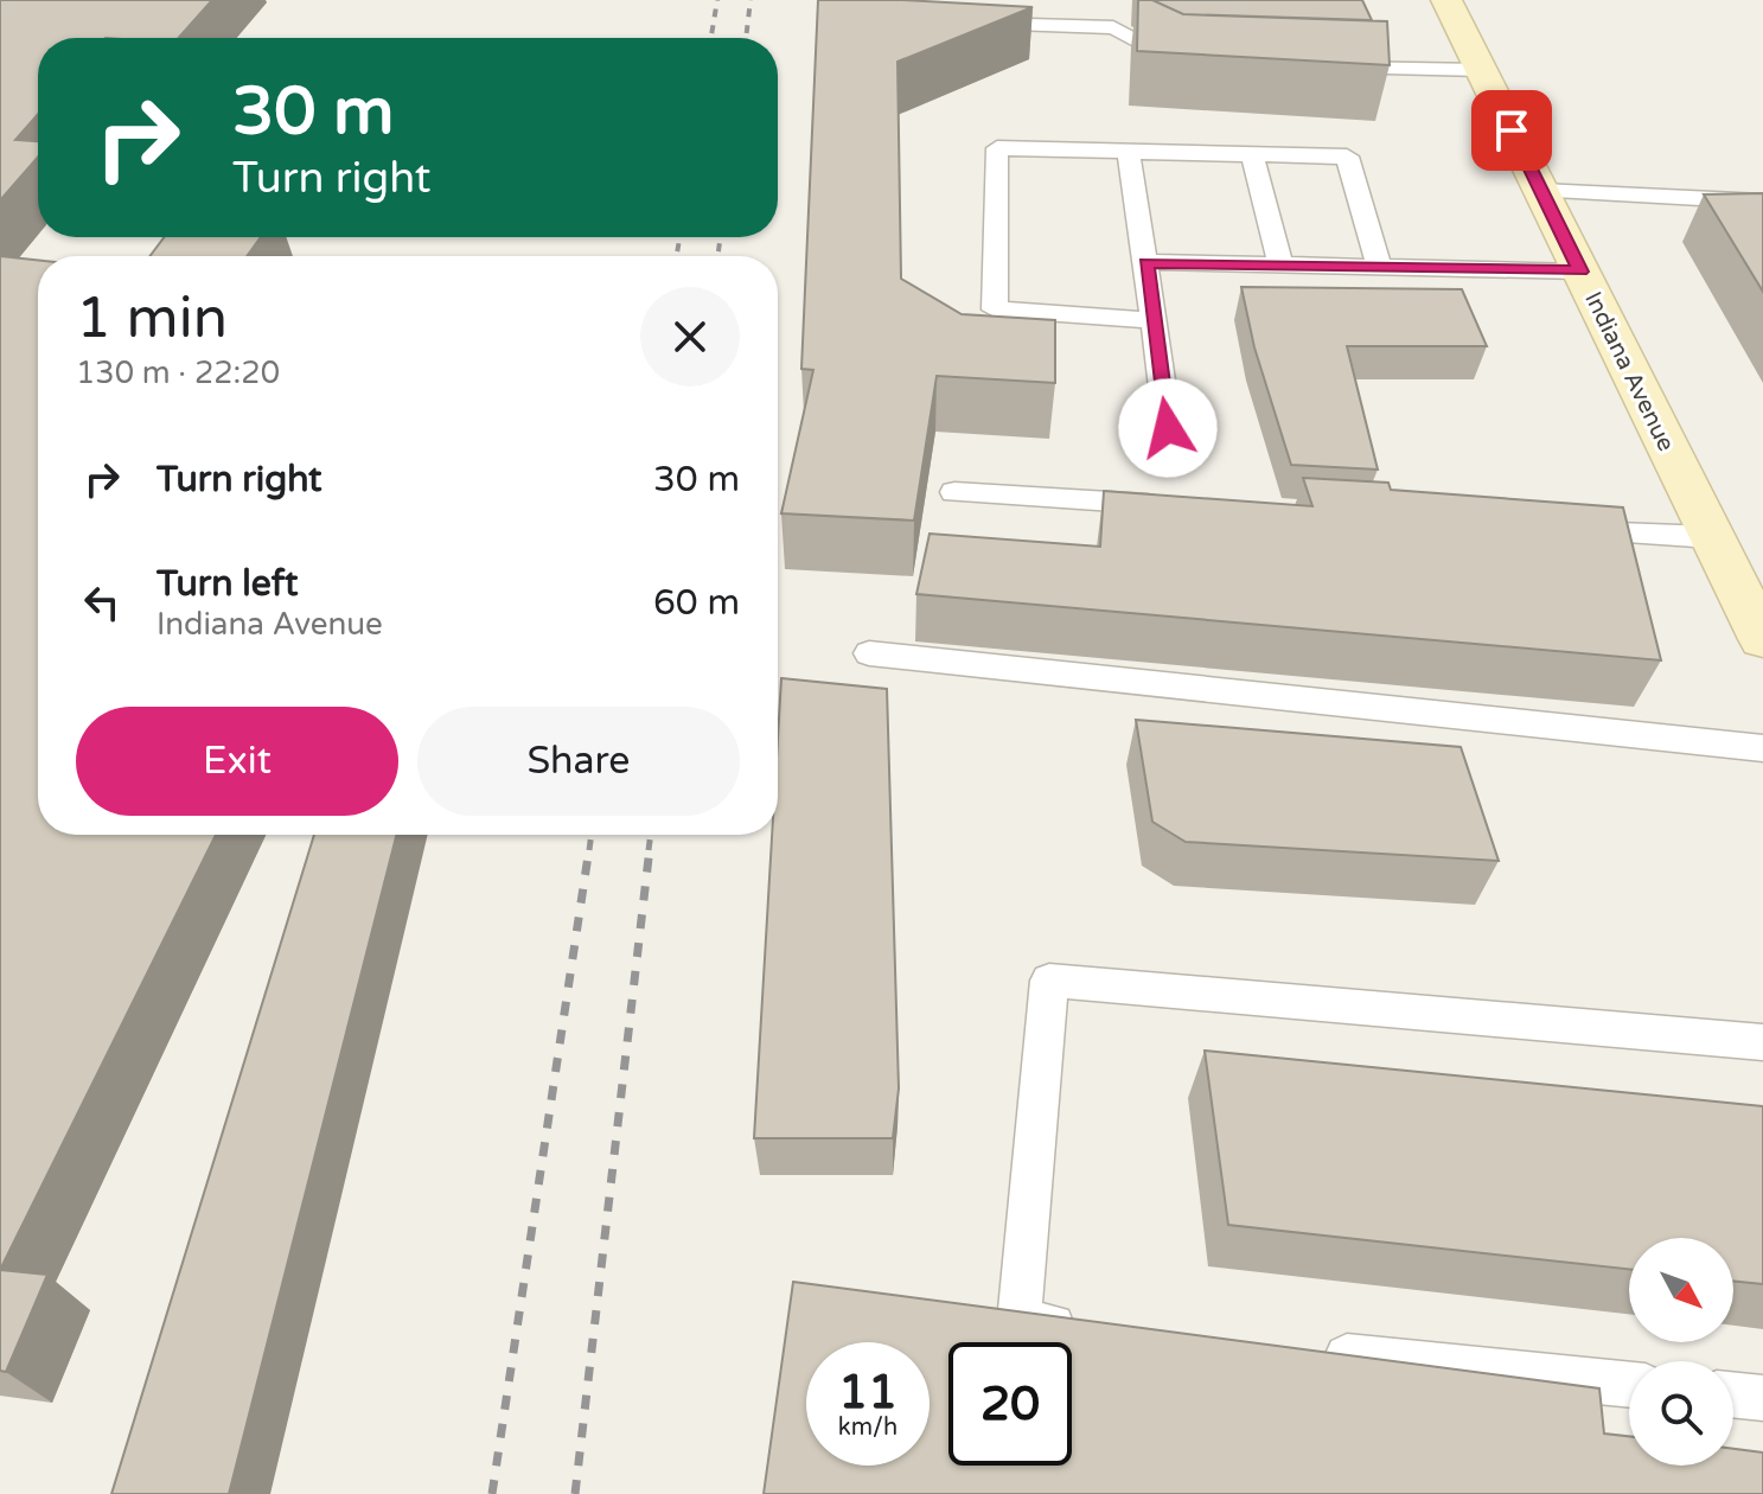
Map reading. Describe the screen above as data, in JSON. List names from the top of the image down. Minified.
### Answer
{"streets":{"main road":["Indiana Avenue"]},"north":"bottom right","page":{"turn":["30 m","Turn right"],"heading":["1 min","130 m · 22:20"],"list":[{"name":"Turn right","value":"30 m"},{"name":"Turn left","note":"Indiana Avenue","value":"60 m"}],"buttons":["Exit","Share"],"speed":"11 km/h","limit":"20"}}
